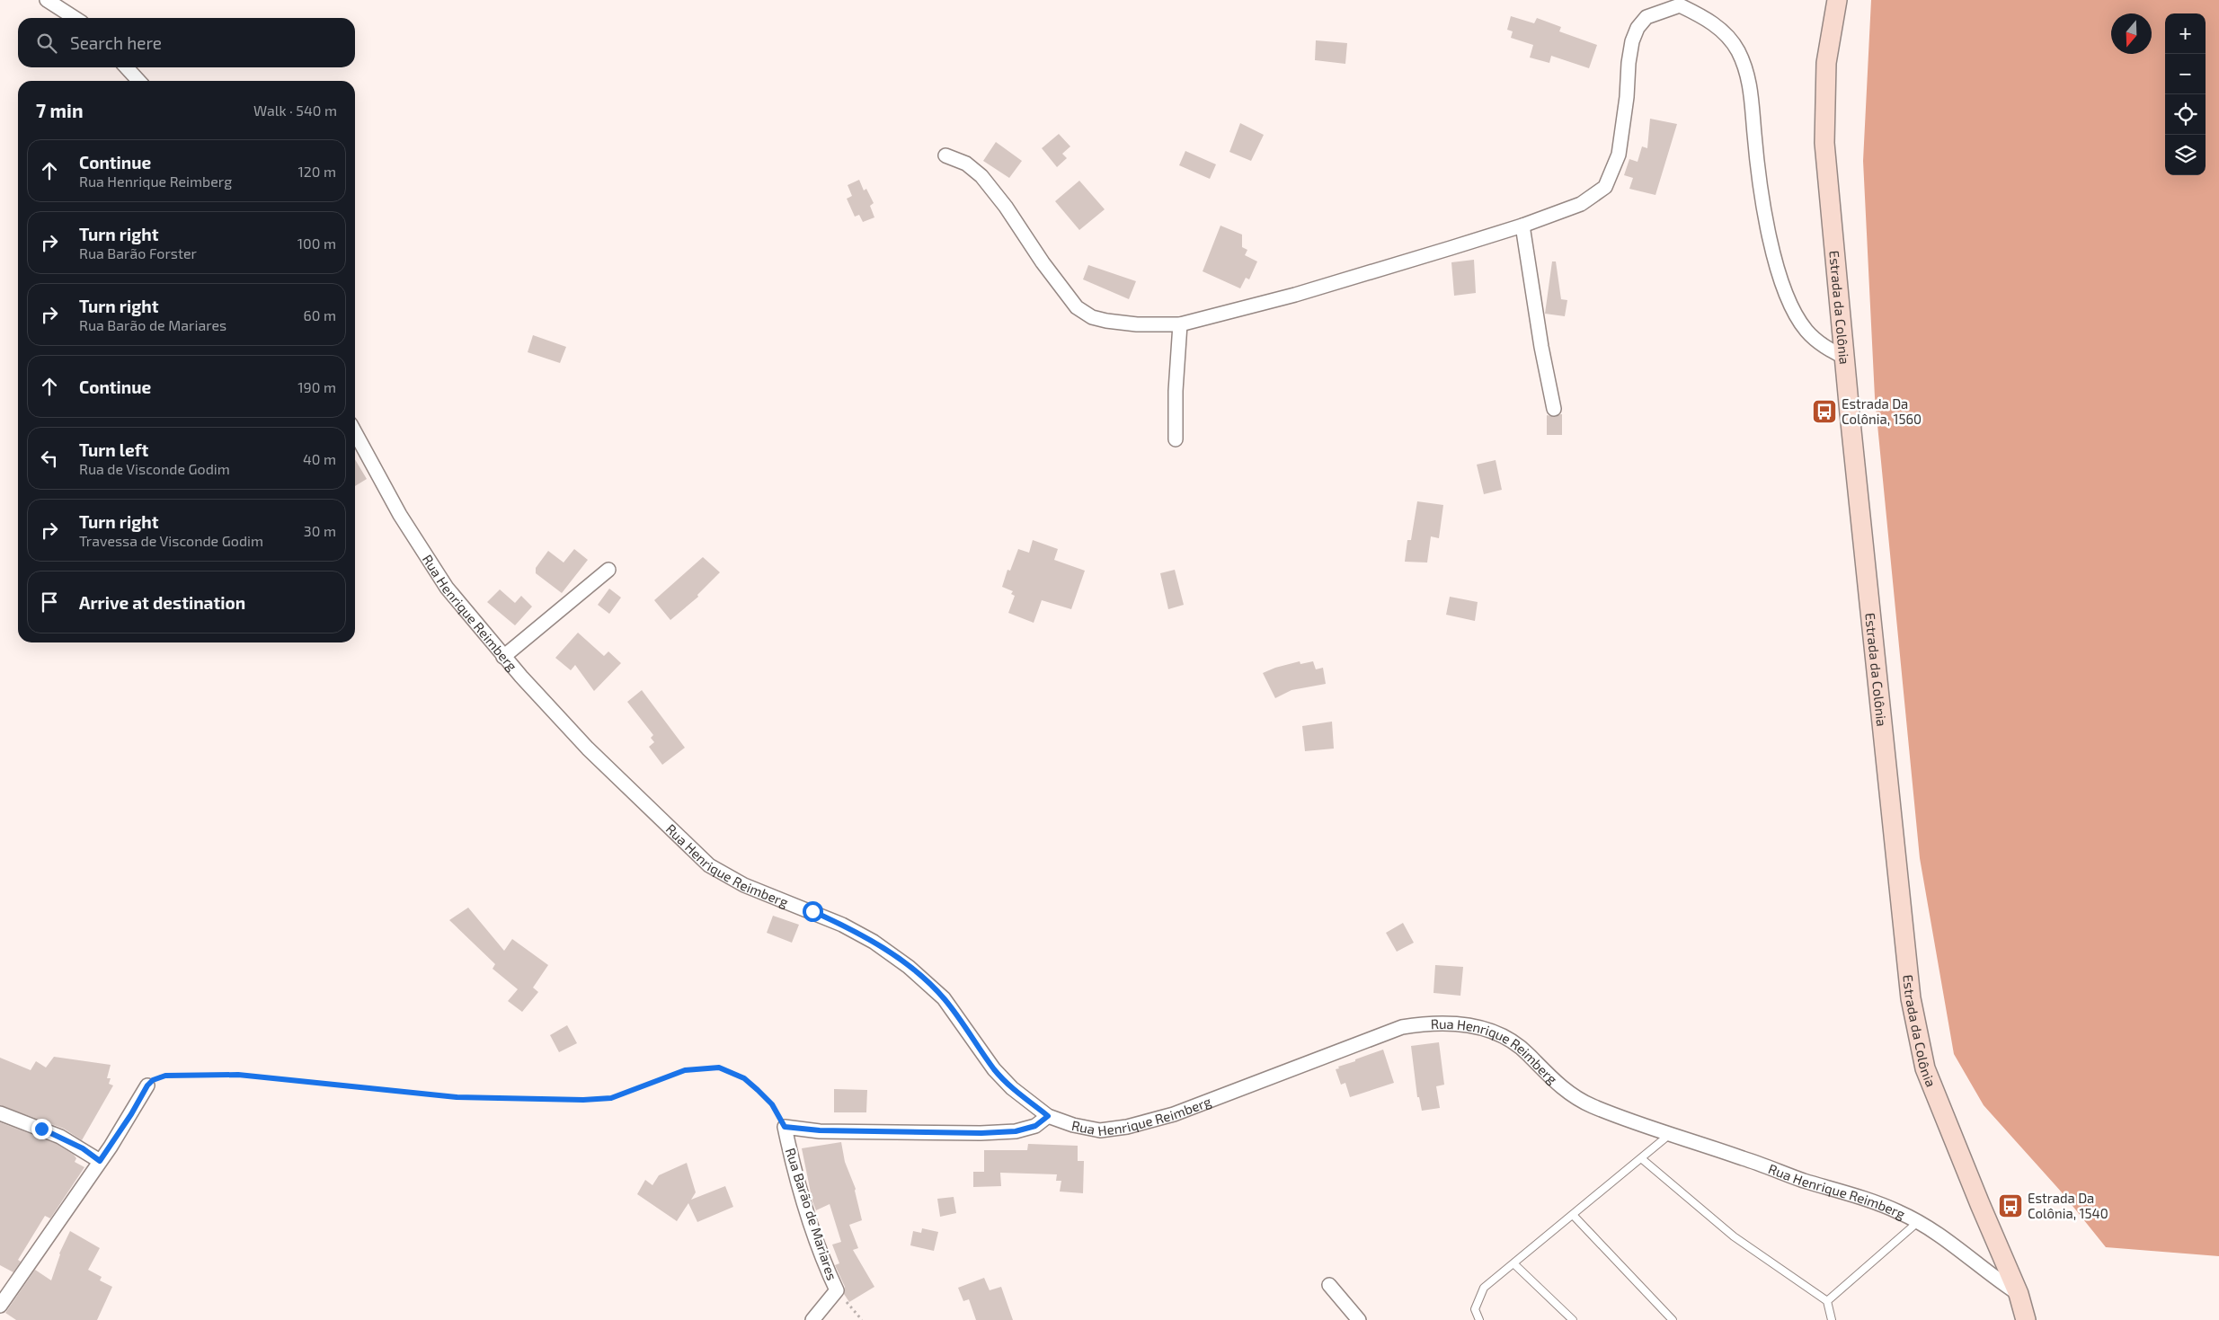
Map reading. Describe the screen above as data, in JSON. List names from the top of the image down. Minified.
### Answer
{"streets":{"main road":["Estrada da Colônia"],"street":["Rua Henrique Reimberg","Rua Barão de Mariares"]},"crossings":[["Estrada da Colônia","Rua Henrique Reimberg"]],"places":{"bus stop":["Estrada Da Colônia, 1560","Estrada Da Colônia, 1540"]},"north":"bottom","page":{"map_buttons":["+","−"],"search":"Search here","heading":["7 min","Walk · 540 m"],"list":[["Continue","Rua Henrique Reimberg","120 m"],["Turn right","Rua Barão Forster","100 m"],["Turn right","Rua Barão de Mariares","60 m"],["Continue","190 m"],["Turn left","Rua de Visconde Godim","40 m"],["Turn right","Travessa de Visconde Godim","30 m"],"Arrive at destination"]}}
